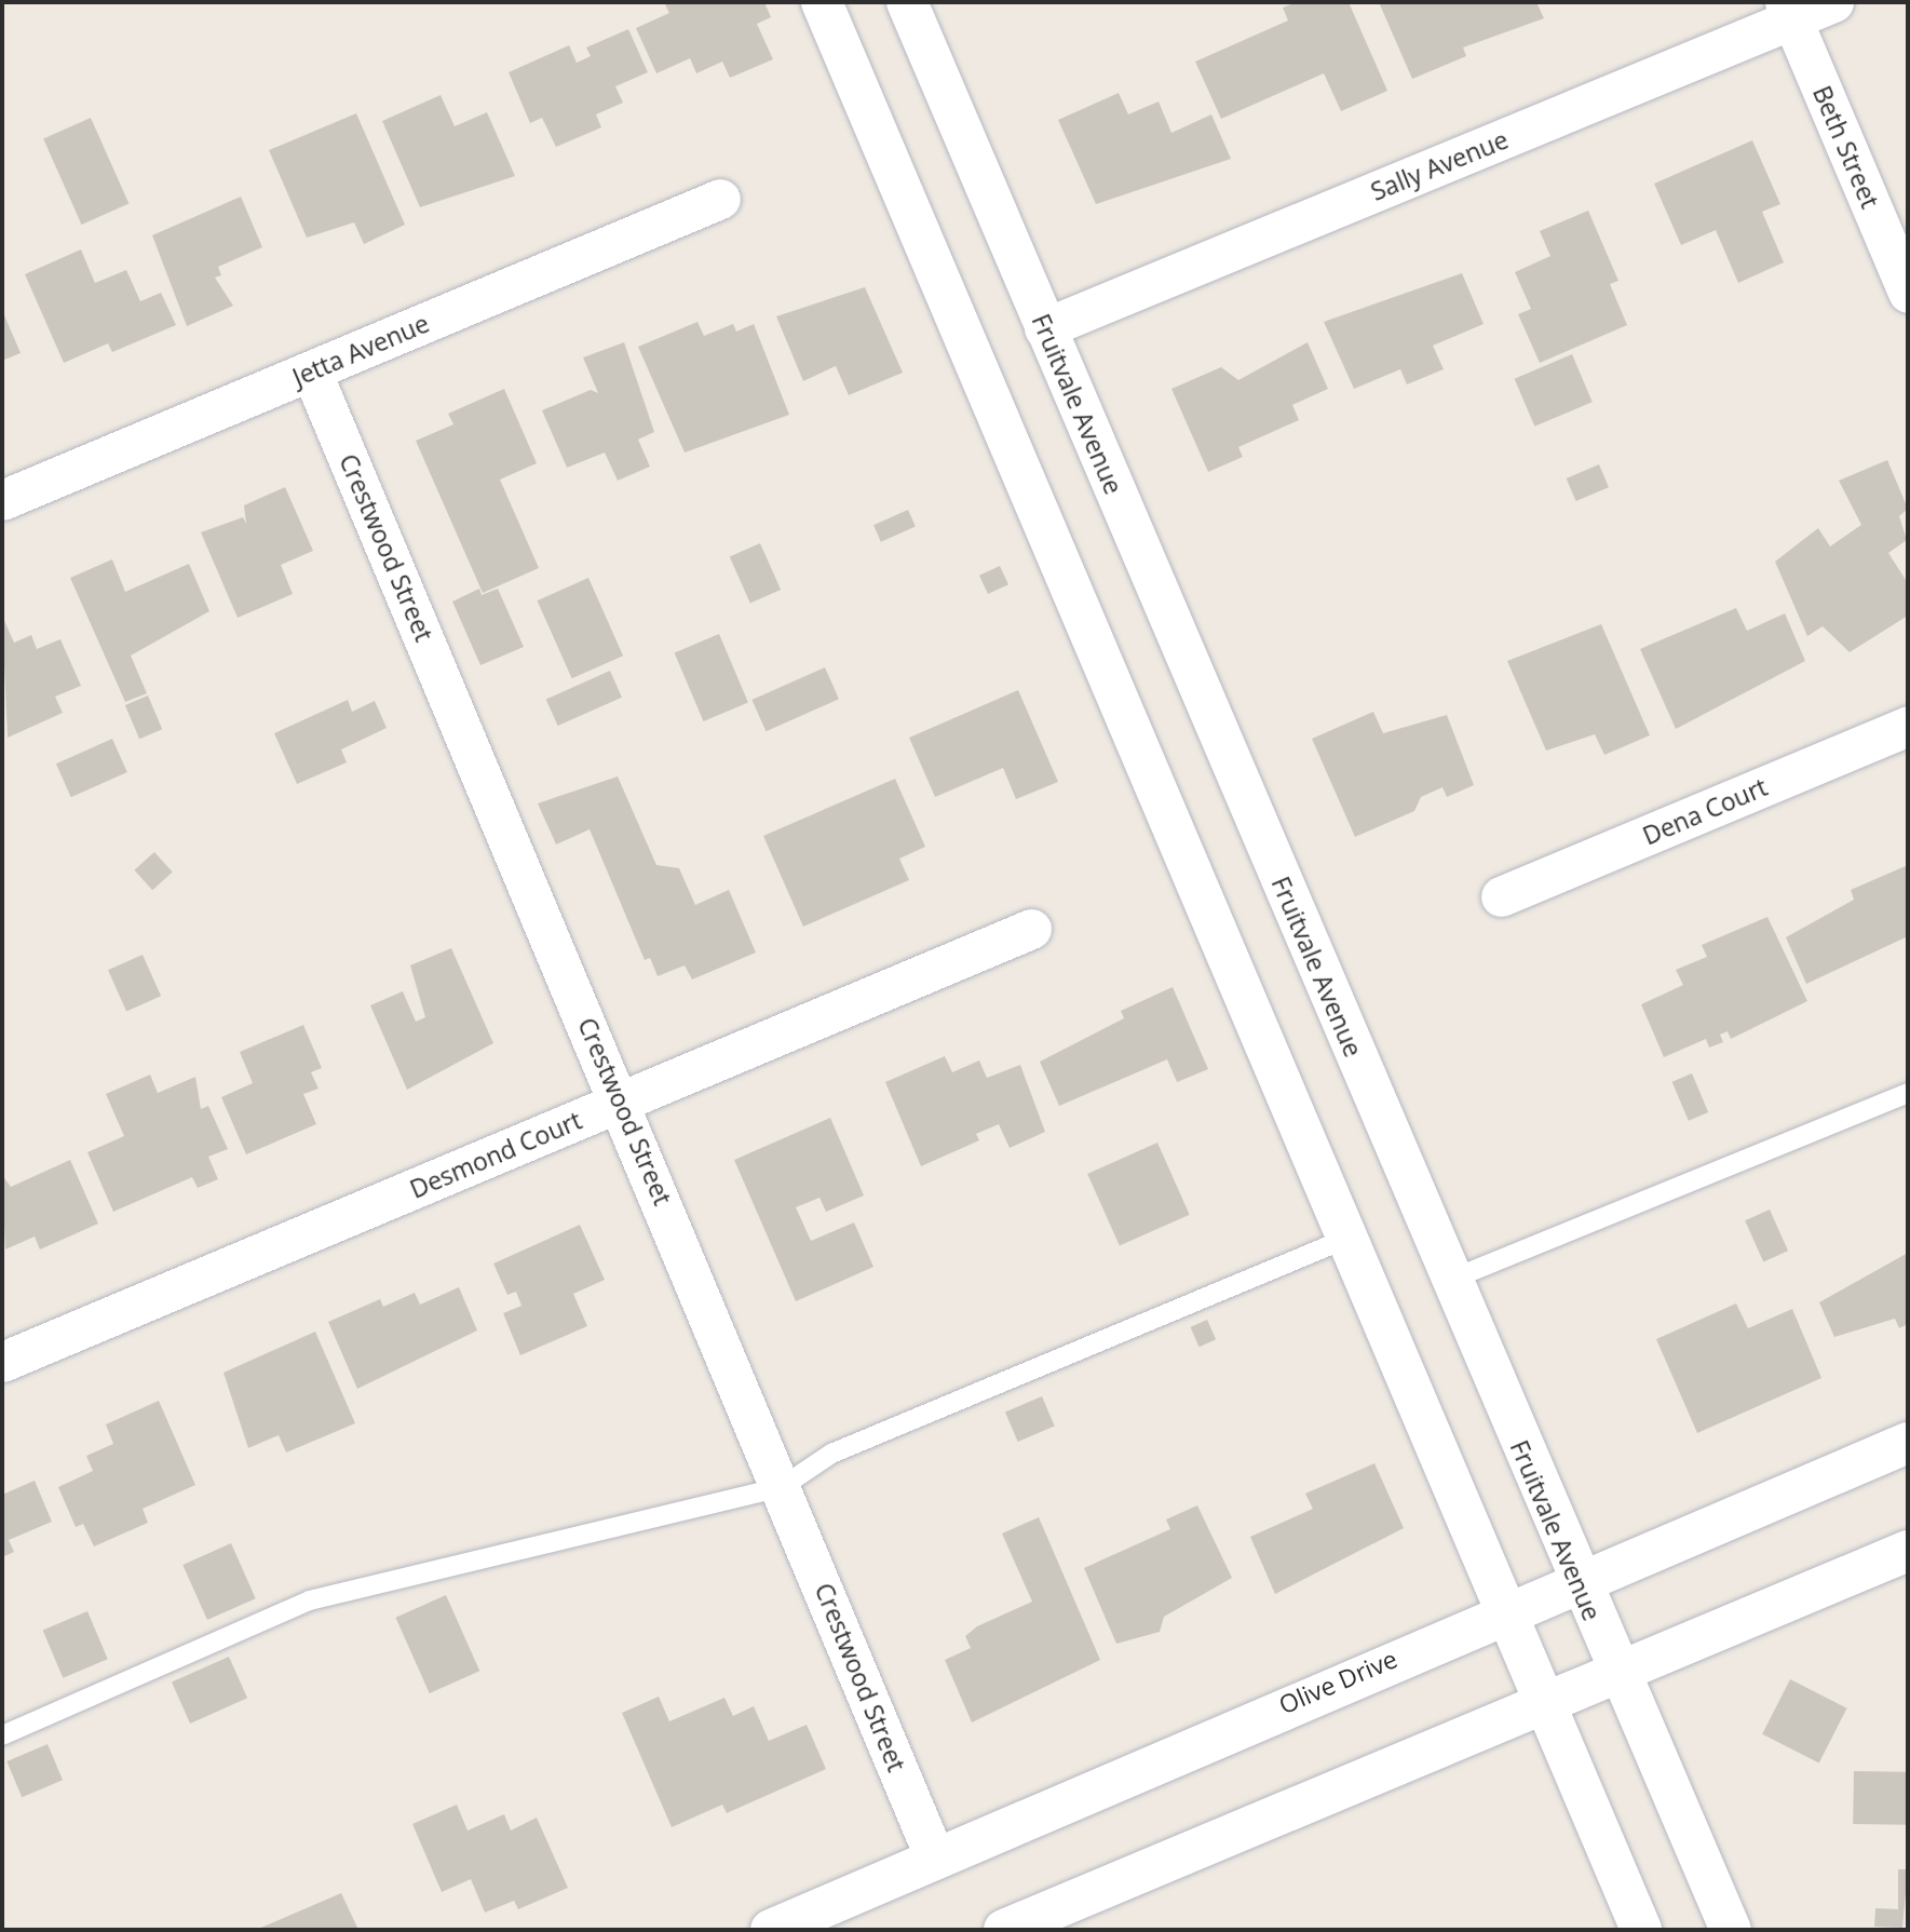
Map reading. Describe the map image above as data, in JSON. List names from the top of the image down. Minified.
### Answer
{"streets":{"main road":["Fruitvale Avenue","Olive Drive"],"street":["Beth Street","Sally Avenue","Jetta Avenue","Crestwood Street","Dena Court","Desmond Court"]},"crossings":[["Beth Street","Sally Avenue"],["Sally Avenue","Fruitvale Avenue"],["Jetta Avenue","Crestwood Street"],["Fruitvale Avenue","Olive Drive"],["Crestwood Street","Desmond Court"],["Crestwood Street","Olive Drive"]]}
